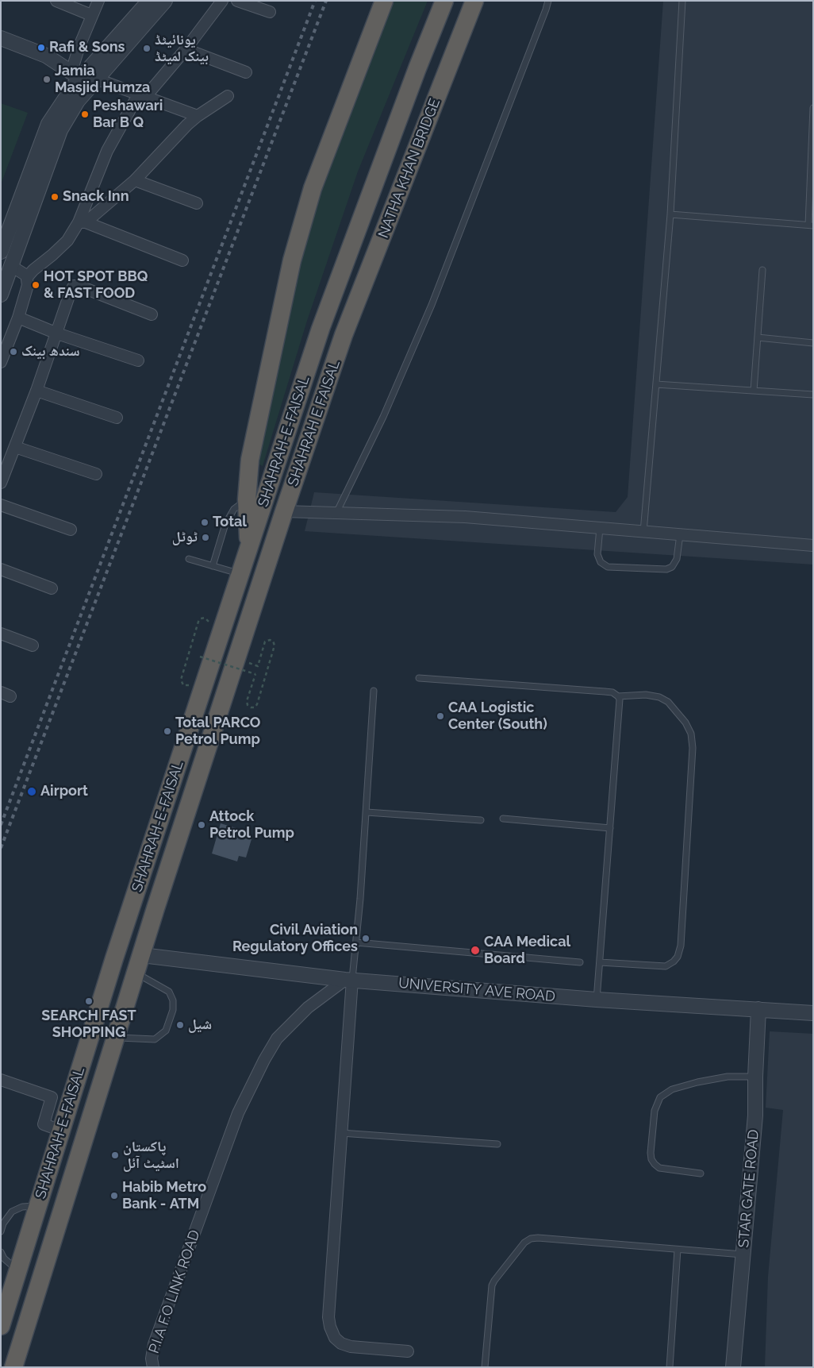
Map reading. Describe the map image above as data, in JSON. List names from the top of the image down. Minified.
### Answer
{"streets":{"highway":["NATHA KHAN BRIDGE","SHAHRAH E FAISAL","SHAHRAH-E-FAISAL"],"street":["UNIVERSITY AVE ROAD","STAR GATE ROAD","P.I.A F.O LINK ROAD"]},"crossings":[["NATHA KHAN BRIDGE","SHAHRAH E FAISAL"],["NATHA KHAN BRIDGE","SHAHRAH-E-FAISAL"],["SHAHRAH E FAISAL","SHAHRAH-E-FAISAL"],["SHAHRAH-E-FAISAL","UNIVERSITY AVE ROAD"],["UNIVERSITY AVE ROAD","STAR GATE ROAD"],["UNIVERSITY AVE ROAD","P.I.A F.O LINK ROAD"]],"places":["Rafi & Sons","یونائیٹڈ بینک لمیٹڈ","Jamia Masjid Humza","Peshawari Bar B Q","Snack Inn","HOT SPOT BBQ & FAST FOOD","سندھ بینک","Total","ٹوٹل","CAA Logistic Center (South)","Total PARCO Petrol Pump","Airport","Attock Petrol Pump","Civil Aviation Regulatory Offices","CAA Medical Board","SEARCH FAST SHOPPING","شیل","پاکستان اسٹیٹ آئل","Habib Metro Bank - ATM"]}
